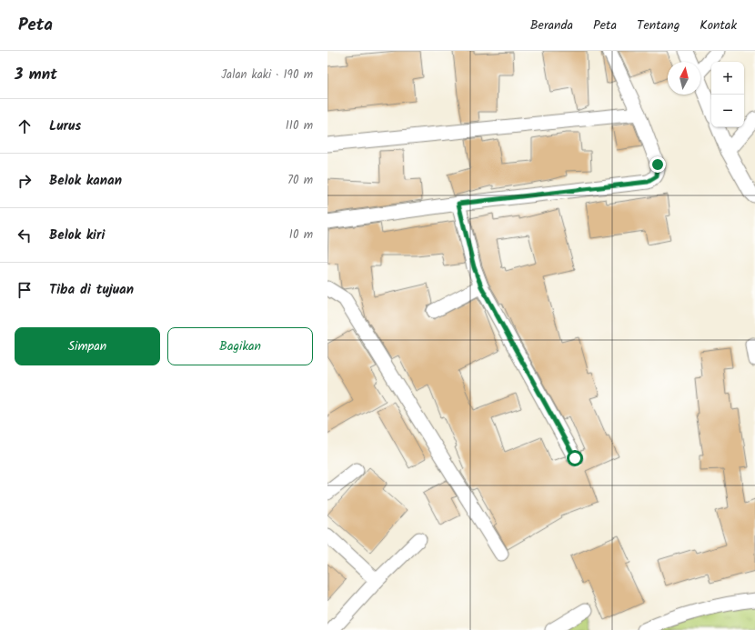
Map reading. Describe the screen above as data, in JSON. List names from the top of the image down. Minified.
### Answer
{"north":"top","page":{"header":"Peta","nav":["Beranda","Peta","Tentang","Kontak"],"heading":["3 mnt","Jalan kaki · 190 m"],"map_buttons":["+","−"],"list":[["Lurus","110 m"],["Belok kanan","70 m"],["Belok kiri","10 m"],"Tiba di tujuan"],"buttons":["Simpan","Bagikan"]}}
